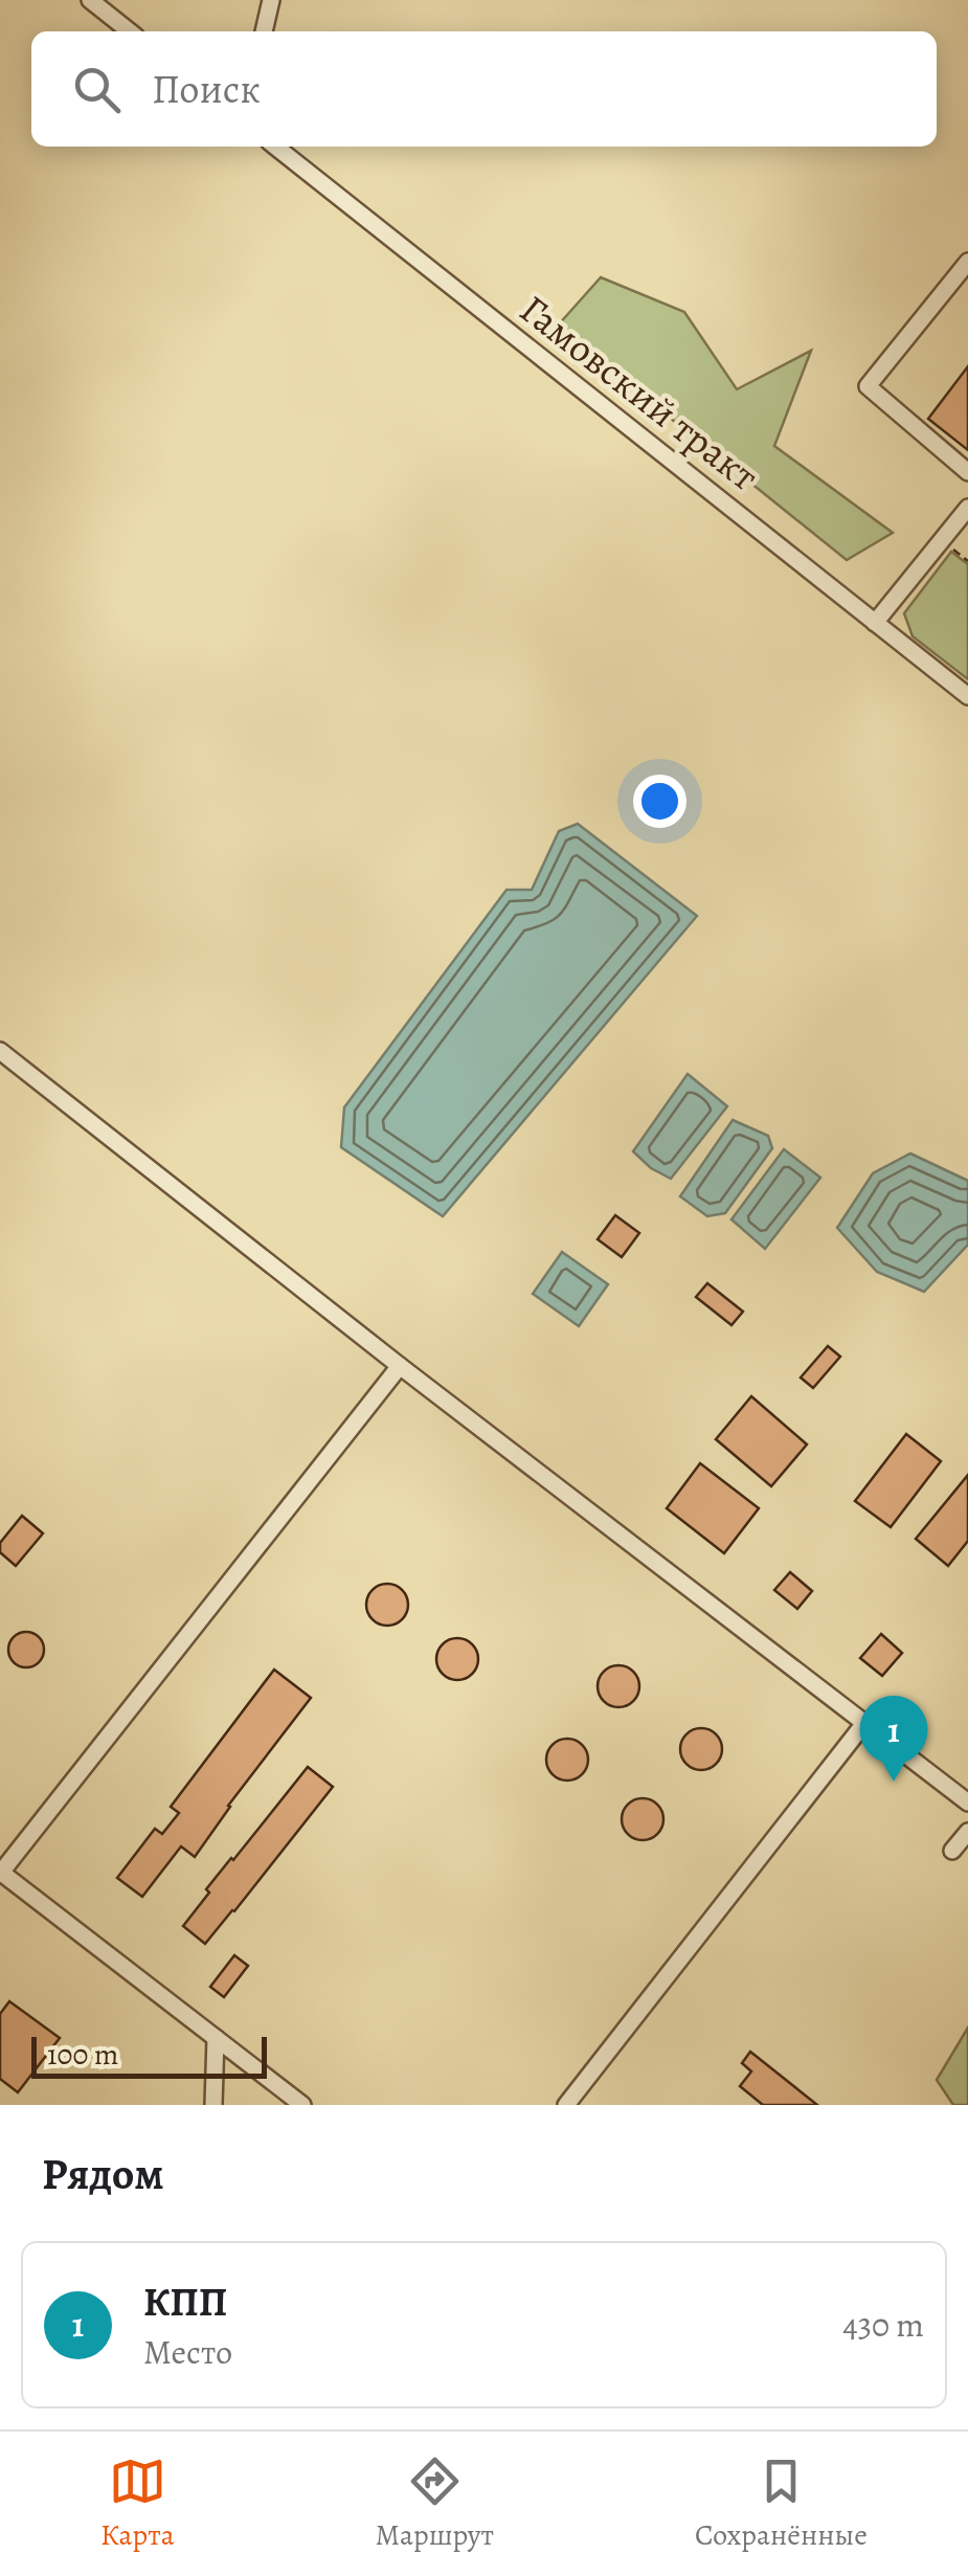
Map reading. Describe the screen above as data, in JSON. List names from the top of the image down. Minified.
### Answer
{"streets":{"street":["Гамовский тракт"]},"scale_bar":"100 m","page":{"search":"Поиск","pins":"1","scale":"100 m","heading":"Рядом","list":[{"mark":"1","name":"КПП","note":"Место","value":"430 m"}],"nav":["Карта","Маршрут","Сохранённые"]}}
